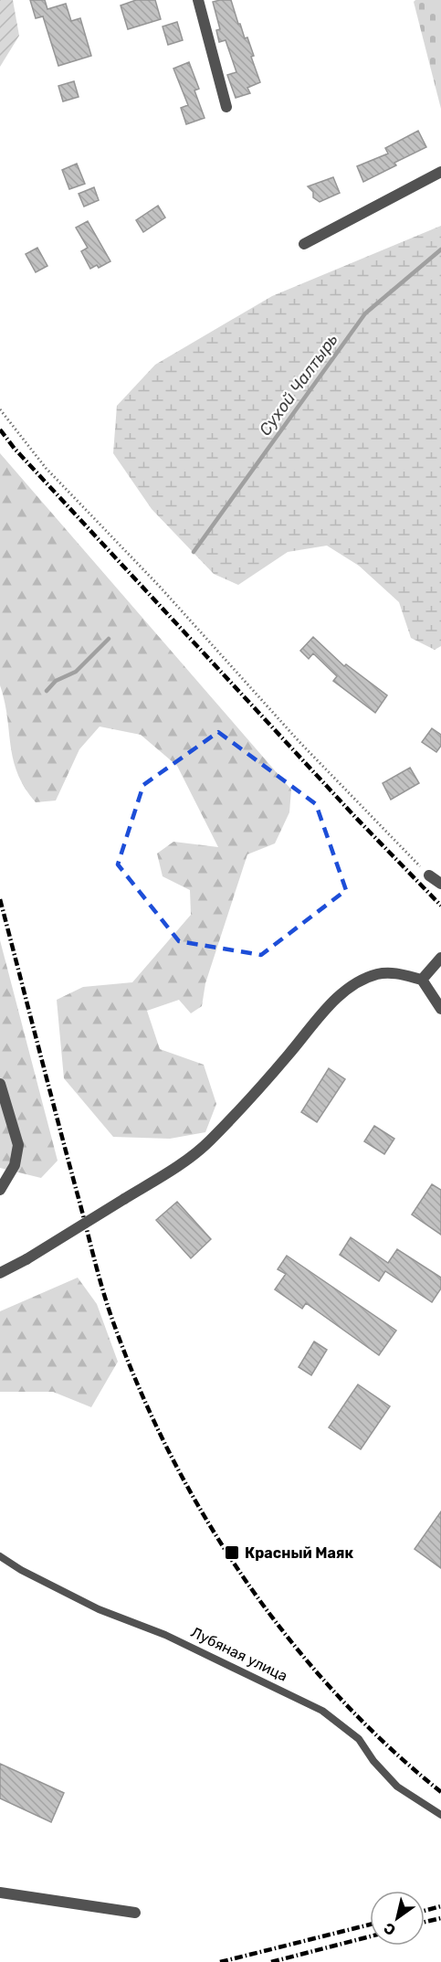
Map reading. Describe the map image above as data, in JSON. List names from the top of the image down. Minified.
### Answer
{"streets":{"lane":["Лубяная улица"]},"water":["Сухой Чалтырь"],"places":{"transit":["Красный Маяк"]},"north":"bottom left"}
